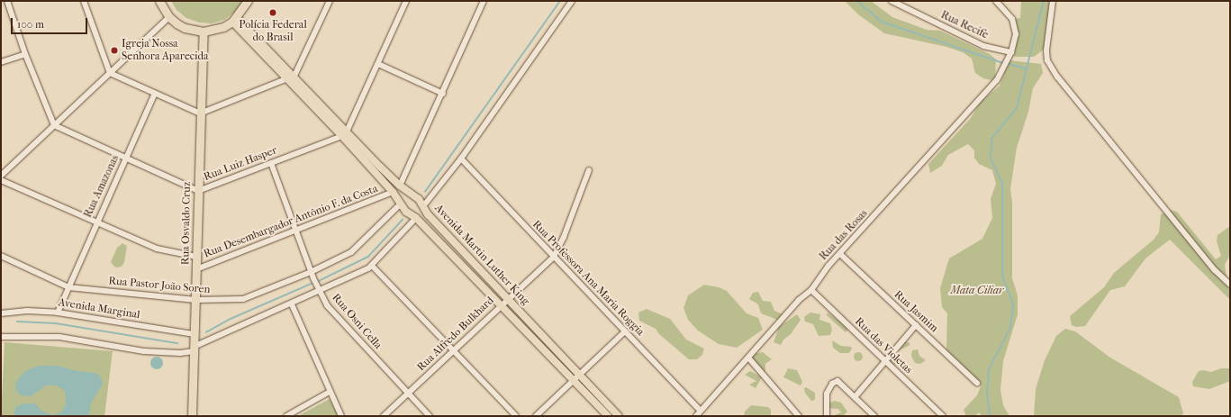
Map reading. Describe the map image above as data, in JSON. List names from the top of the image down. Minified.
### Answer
{"streets":{"highway":["Rua Osvaldo Cruz"],"main road":["Avenida Martin Luther King"],"street":["Rua Recife","Rua Luiz Hasper","Rua Amazonas","Rua Desembargador Antônio F. da Costa","Rua das Rosas","Rua Professora Ana Maria Roggia","Rua Pastor João Soren","Avenida Marginal","Rua Jasmim","Rua Osni Cella","Rua Alfredo Bulkhard","Rua das Violetas"]},"crossings":[["Rua Recife","Rua das Rosas"],["Rua Luiz Hasper","Rua Amazonas"],["Rua Luiz Hasper","Rua Osvaldo Cruz"],["Rua Luiz Hasper","Avenida Martin Luther King"],["Rua Luiz Hasper","Rua Osni Cella"],["Rua Amazonas","Rua Desembargador Antônio F. da Costa"],["Rua Amazonas","Rua Pastor João Soren"],["Rua Amazonas","Avenida Marginal"],["Rua Desembargador Antônio F. da Costa","Rua Osvaldo Cruz"],["Rua Desembargador Antônio F. da Costa","Avenida Martin Luther King"],["Rua Desembargador Antônio F. da Costa","Rua Osni Cella"],["Rua Osvaldo Cruz","Rua Pastor João Soren"],["Rua Osvaldo Cruz","Avenida Marginal"],["Rua das Rosas","Rua Professora Ana Maria Roggia"],["Rua das Rosas","Rua Jasmim"],["Rua das Rosas","Rua das Violetas"],["Avenida Martin Luther King","Rua Pastor João Soren"],["Avenida Martin Luther King","Rua Alfredo Bulkhard"],["Rua Professora Ana Maria Roggia","Rua Alfredo Bulkhard"],["Rua Pastor João Soren","Rua Osni Cella"],["Rua Osni Cella","Rua Alfredo Bulkhard"]],"parks":["Mata Ciliar"],"places":["Polícia Federal do Brasil","Igreja Nossa Senhora Aparecida"],"scale_bar":"100 m"}
